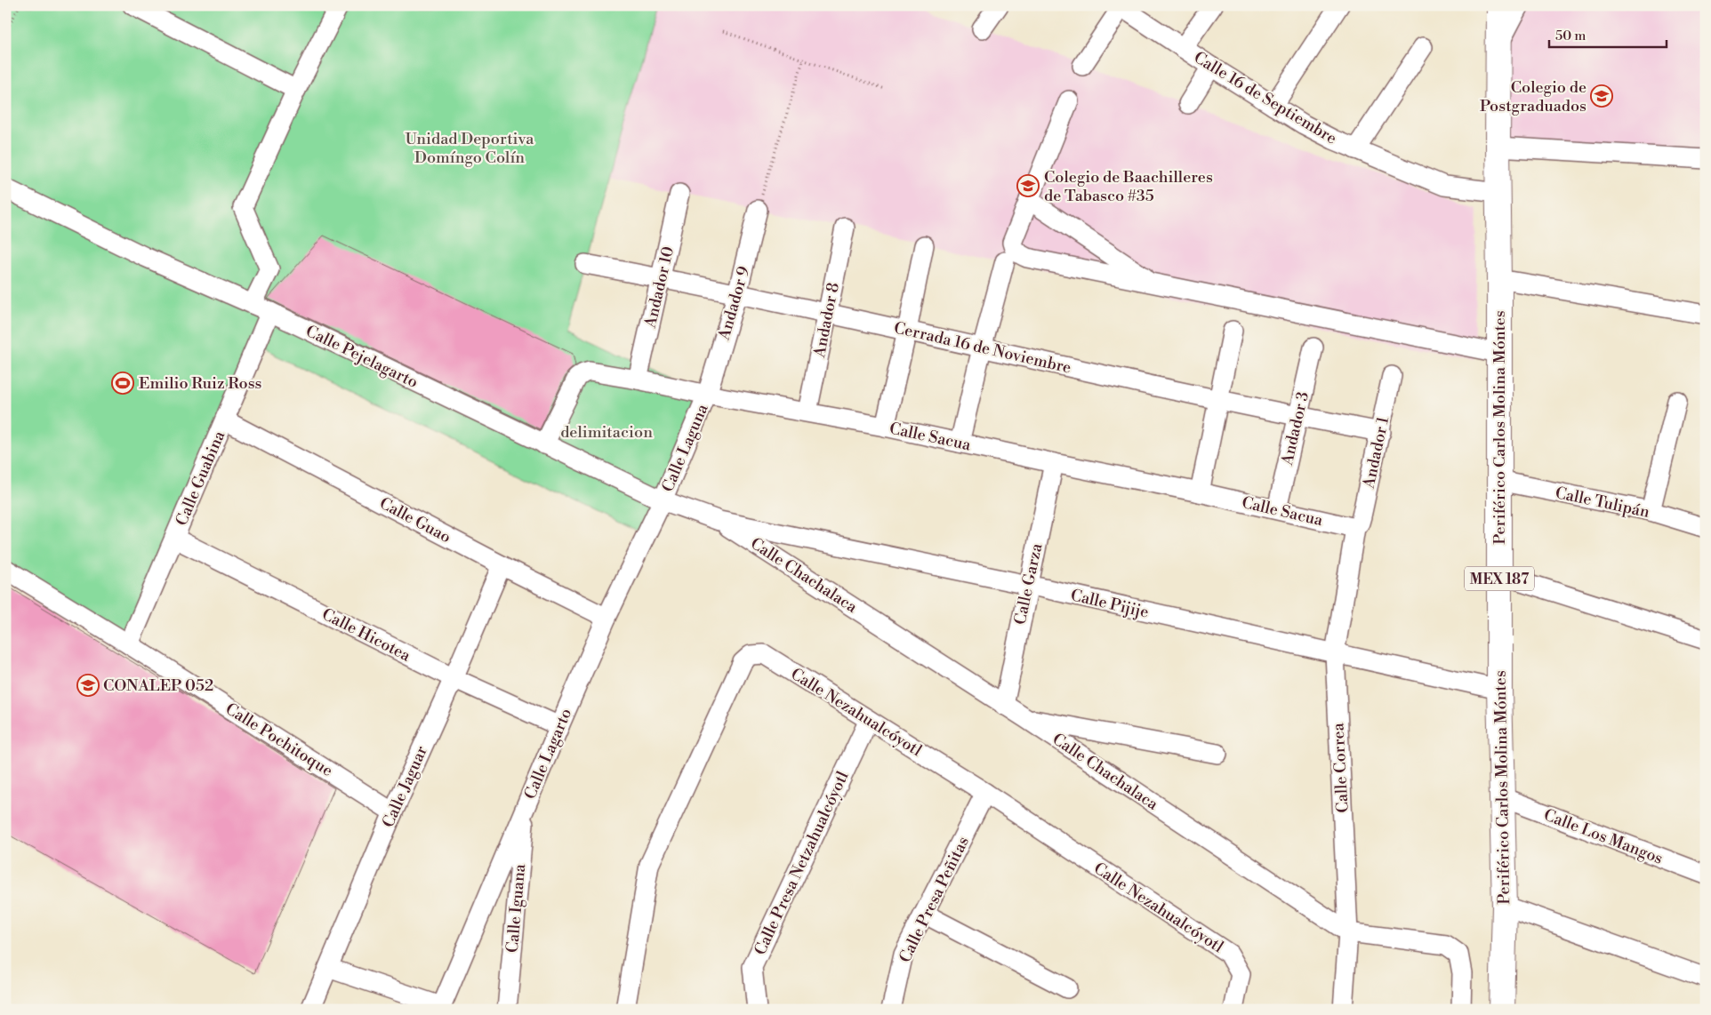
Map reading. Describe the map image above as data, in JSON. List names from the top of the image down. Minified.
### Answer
{"streets":{"main road":["Periférico Carlos Molina Móntes","MEX 187"],"street":["Calle 16 de Septiembre","Andador 10","Andador 9","Andador 8","Cerrada 16 de Noviembre","Calle Pejelagarto","Andador 3","Calle Sacua","Calle Laguna","Andador 1","Calle Guabina","Calle Tulipán","Calle Guao","Calle Chachalaca","Calle Garza","Calle Pijije","Calle Hicotea","Calle Nezahualcóyotl","Calle Pochitoque","Calle Lagarto","Calle Correa","Calle Jaguar","Calle Los Mangos","Calle Presa Netzahualcóyotl","Calle Presa Peñitas","Calle Iguana"]},"crossings":[["Calle 16 de Septiembre","Periférico Carlos Molina Móntes"],["Andador 10","Cerrada 16 de Noviembre"],["Andador 10","Calle Sacua"],["Andador 9","Cerrada 16 de Noviembre"],["Andador 9","Calle Sacua"],["Andador 9","Calle Laguna"],["Andador 8","Cerrada 16 de Noviembre"],["Andador 8","Calle Sacua"],["Cerrada 16 de Noviembre","Andador 3"],["Cerrada 16 de Noviembre","Andador 1"],["Calle Pejelagarto","Calle Sacua"],["Calle Pejelagarto","Calle Laguna"],["Calle Pejelagarto","Calle Guabina"],["Calle Pejelagarto","Calle Chachalaca"],["Calle Pejelagarto","Calle Pijije"],["Calle Pejelagarto","Calle Lagarto"],["Periférico Carlos Molina Móntes","Calle Tulipán"],["Periférico Carlos Molina Móntes","Calle Pijije"],["Periférico Carlos Molina Móntes","Calle Los Mangos"],["Andador 3","Calle Sacua"],["Calle Sacua","Calle Laguna"],["Calle Sacua","Andador 1"],["Calle Sacua","Calle Garza"],["Calle Sacua","Calle Correa"],["Calle Laguna","Calle Lagarto"],["Andador 1","Calle Correa"],["Calle Guabina","Calle Guao"],["Calle Guabina","Calle Hicotea"],["Calle Guabina","Calle Pochitoque"],["Calle Guao","Calle Lagarto"],["Calle Guao","Calle Jaguar"],["Calle Chachalaca","Calle Garza"],["Calle Chachalaca","Calle Pijije"],["Calle Chachalaca","Calle Correa"],["Calle Garza","Calle Pijije"],["Calle Pijije","Calle Correa"],["Calle Hicotea","Calle Lagarto"],["Calle Hicotea","Calle Jaguar"],["Calle Nezahualcóyotl","Calle Presa Netzahualcóyotl"],["Calle Nezahualcóyotl","Calle Presa Peñitas"],["Calle Pochitoque","Calle Jaguar"],["Calle Lagarto","Calle Iguana"]],"parks":["Unidad Deportiva Domíngo Colín","delimitacion"],"places":{"school or university":["Colegio de Postgraduados","Colegio de Baachilleres de Tabasco #35","CONALEP 052"],"sports":["Emilio Ruiz Ross"]},"scale_bar":"50 m"}
